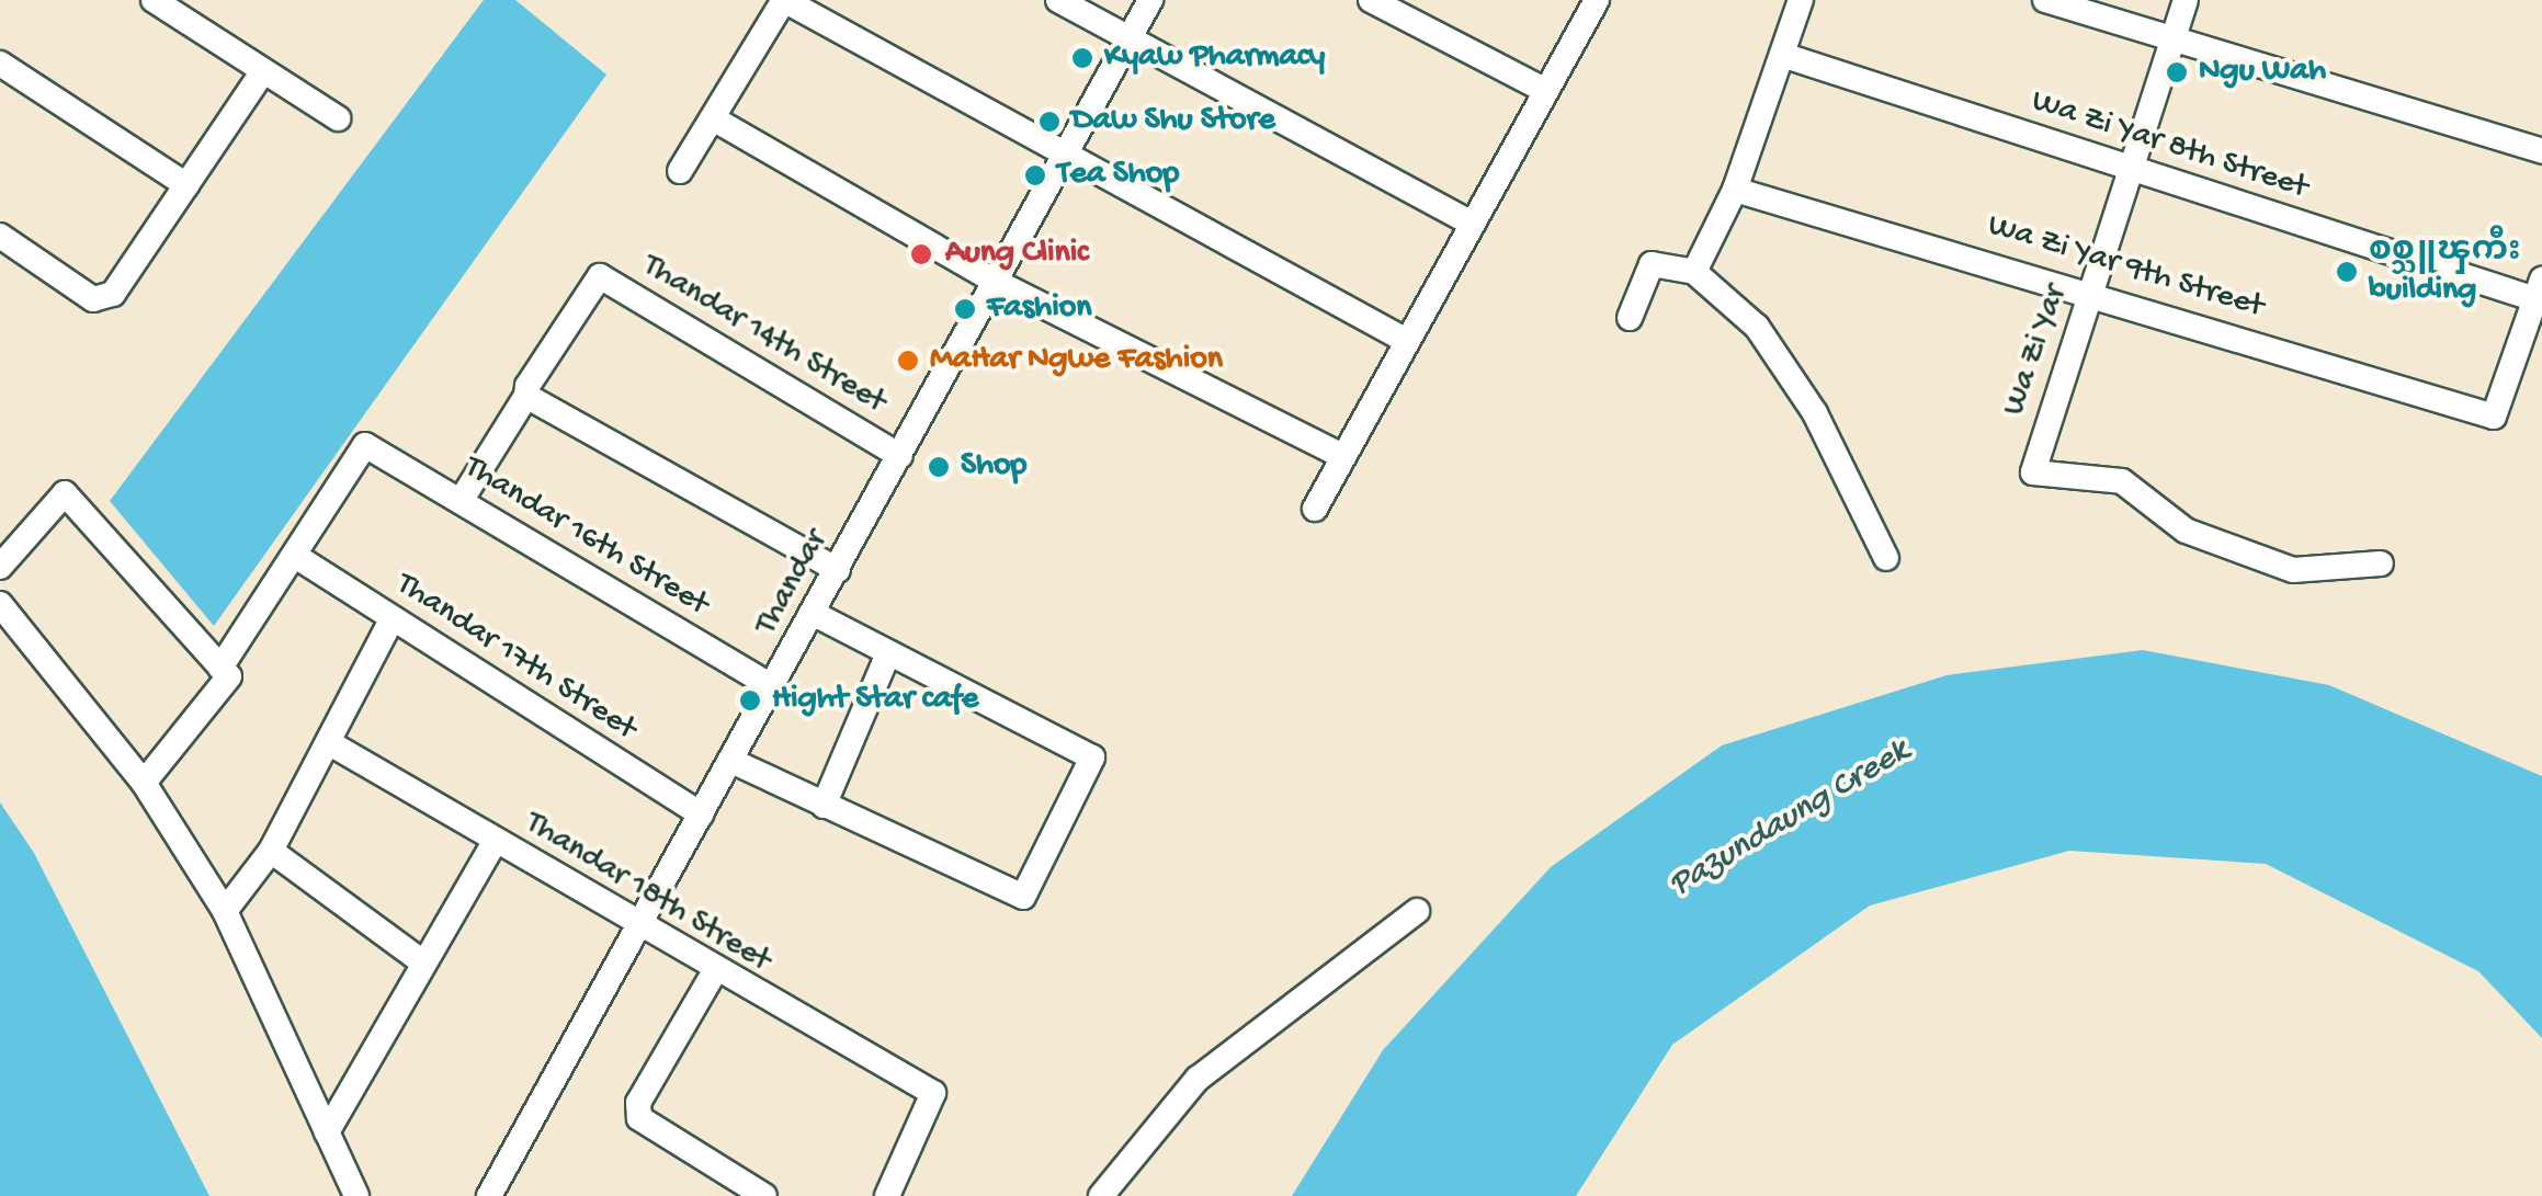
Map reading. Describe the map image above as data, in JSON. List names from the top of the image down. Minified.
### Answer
{"streets":{"street":["Wa Zi Yar 8th Street","Wa Zi Yar 9th Street","Thandar 14th Street","Wa Zi Yar","Thandar 16th Street","Thandar","Thandar 17th Street","Thandar 18th Street"]},"crossings":[["Wa Zi Yar 8th Street","Wa Zi Yar 9th Street"],["Wa Zi Yar 8th Street","Wa Zi Yar"],["Wa Zi Yar 9th Street","Wa Zi Yar"],["Thandar 14th Street","Thandar"],["Thandar 16th Street","Thandar"],["Thandar 16th Street","Thandar 17th Street"],["Thandar","Thandar 17th Street"],["Thandar","Thandar 18th Street"]],"water":["Pazundaung Creek"],"places":["Kyaw Pharmacy","Ngu Wah","Daw Shu Store","Tea Shop","Aung Clinic","စစ္သူၾကီး building","Fashion","MaHar Ngwe Fashion","Shop","Hight Star cafe"]}
